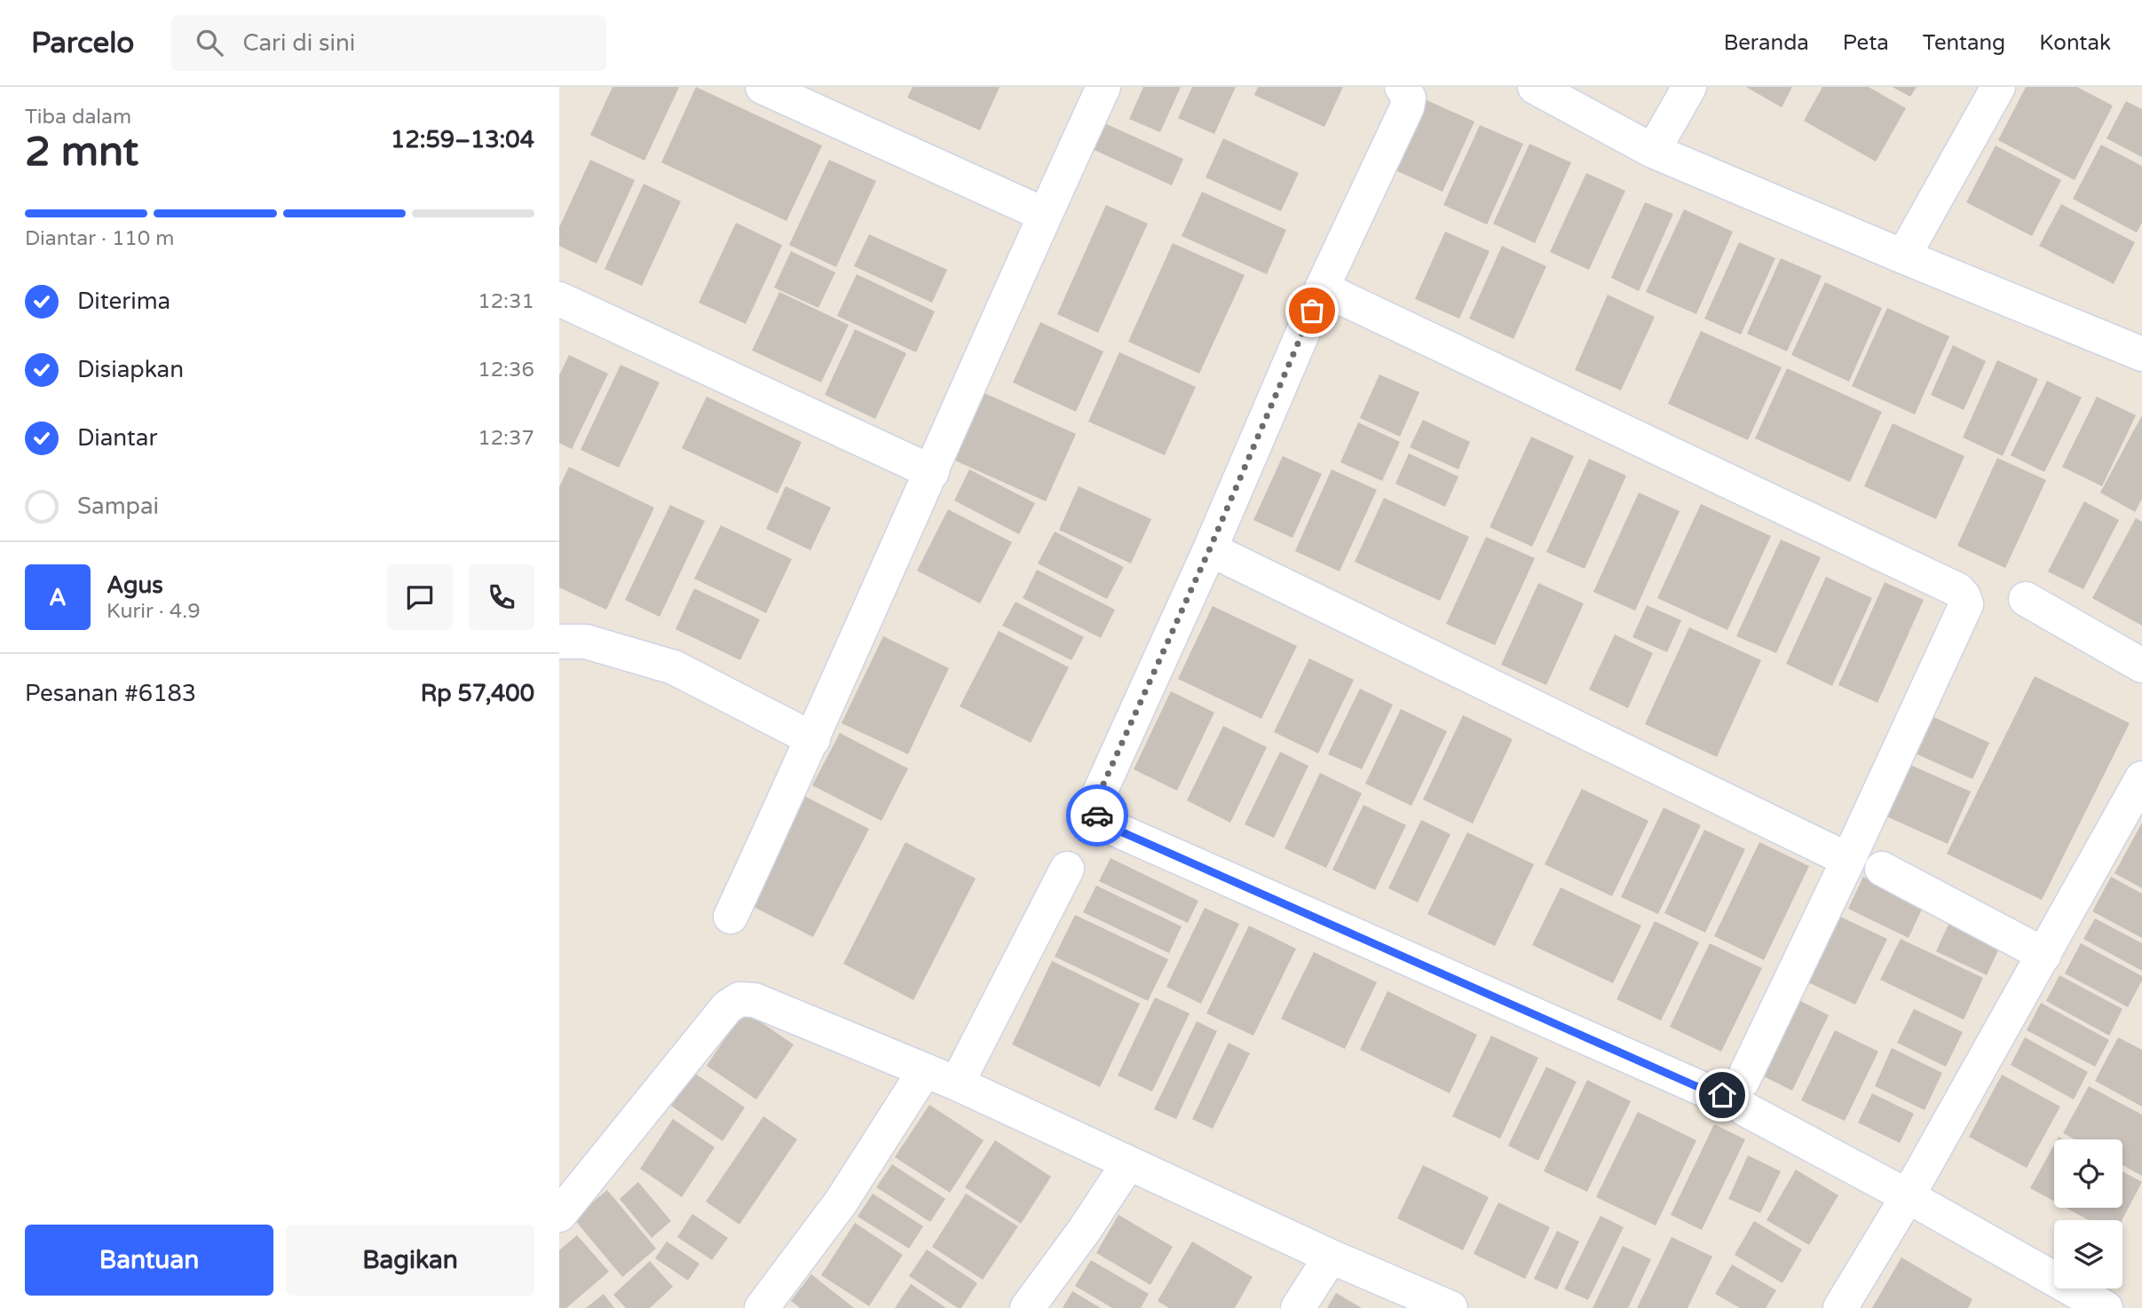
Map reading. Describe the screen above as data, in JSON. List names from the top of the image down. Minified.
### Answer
{"page":{"header":"Parcelo","search":"Cari di sini","nav":["Beranda","Peta","Tentang","Kontak"],"heading":["2 mnt","Tiba dalam","12:59–13:04"],"panel":["Agus","Kurir · 4.9","Pesanan #6183","Rp 57,400"],"bar":"Diantar · 110 m","list":[["Diterima","12:31"],["Disiapkan","12:36"],["Diantar","12:37"],"Sampai"],"round":"A","buttons":["Bantuan","Bagikan"]}}
